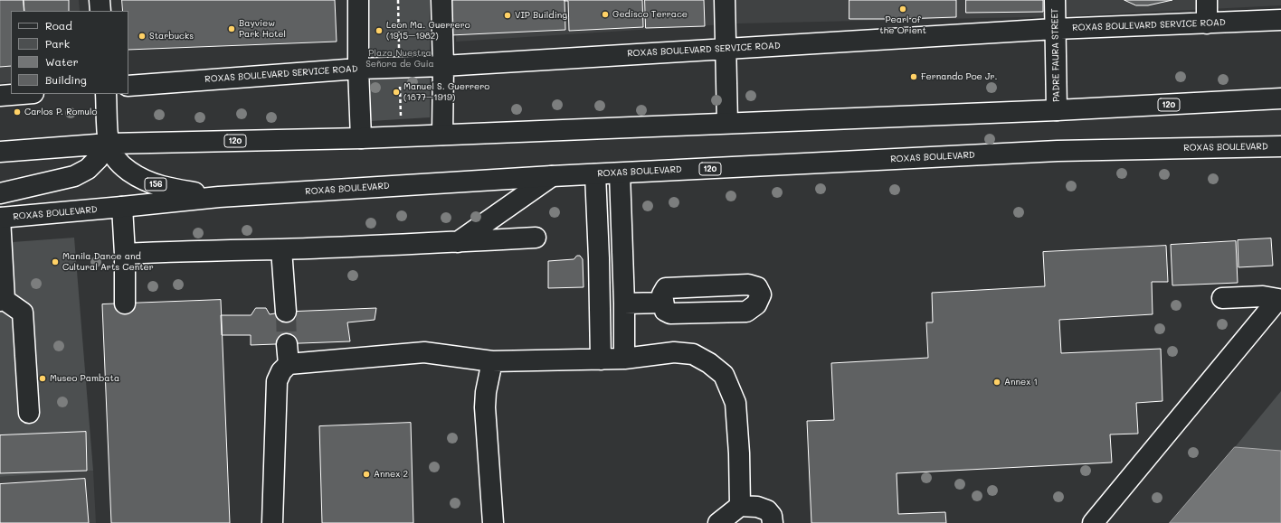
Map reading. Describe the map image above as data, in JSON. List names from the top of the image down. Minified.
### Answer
{"streets":{"main road":["ROXAS BOULEVARD SERVICE ROAD","PADRE FAURA STREET","120","ROXAS BOULEVARD","156"]},"crossings":[["ROXAS BOULEVARD SERVICE ROAD","PADRE FAURA STREET"],["PADRE FAURA STREET","120"],["120","156"],["ROXAS BOULEVARD","156"]],"parks":["Plaza Nuestra Señora de Guia"],"places":["Pearl of the Orient","Gedisco Terrace","VIP Building","Bayview Park Hotel","Leon Ma. Guerrero (1915–1982)","Starbucks","Fernando Poe Jr.","Manuel S. Guerrero (1877–1919)","Carlos P. Romulo","Manila Dance and Cultural Arts Center","Museo Pambata","Annex 1","Annex 2"],"legend":["Road","Park","Water","Building"]}
